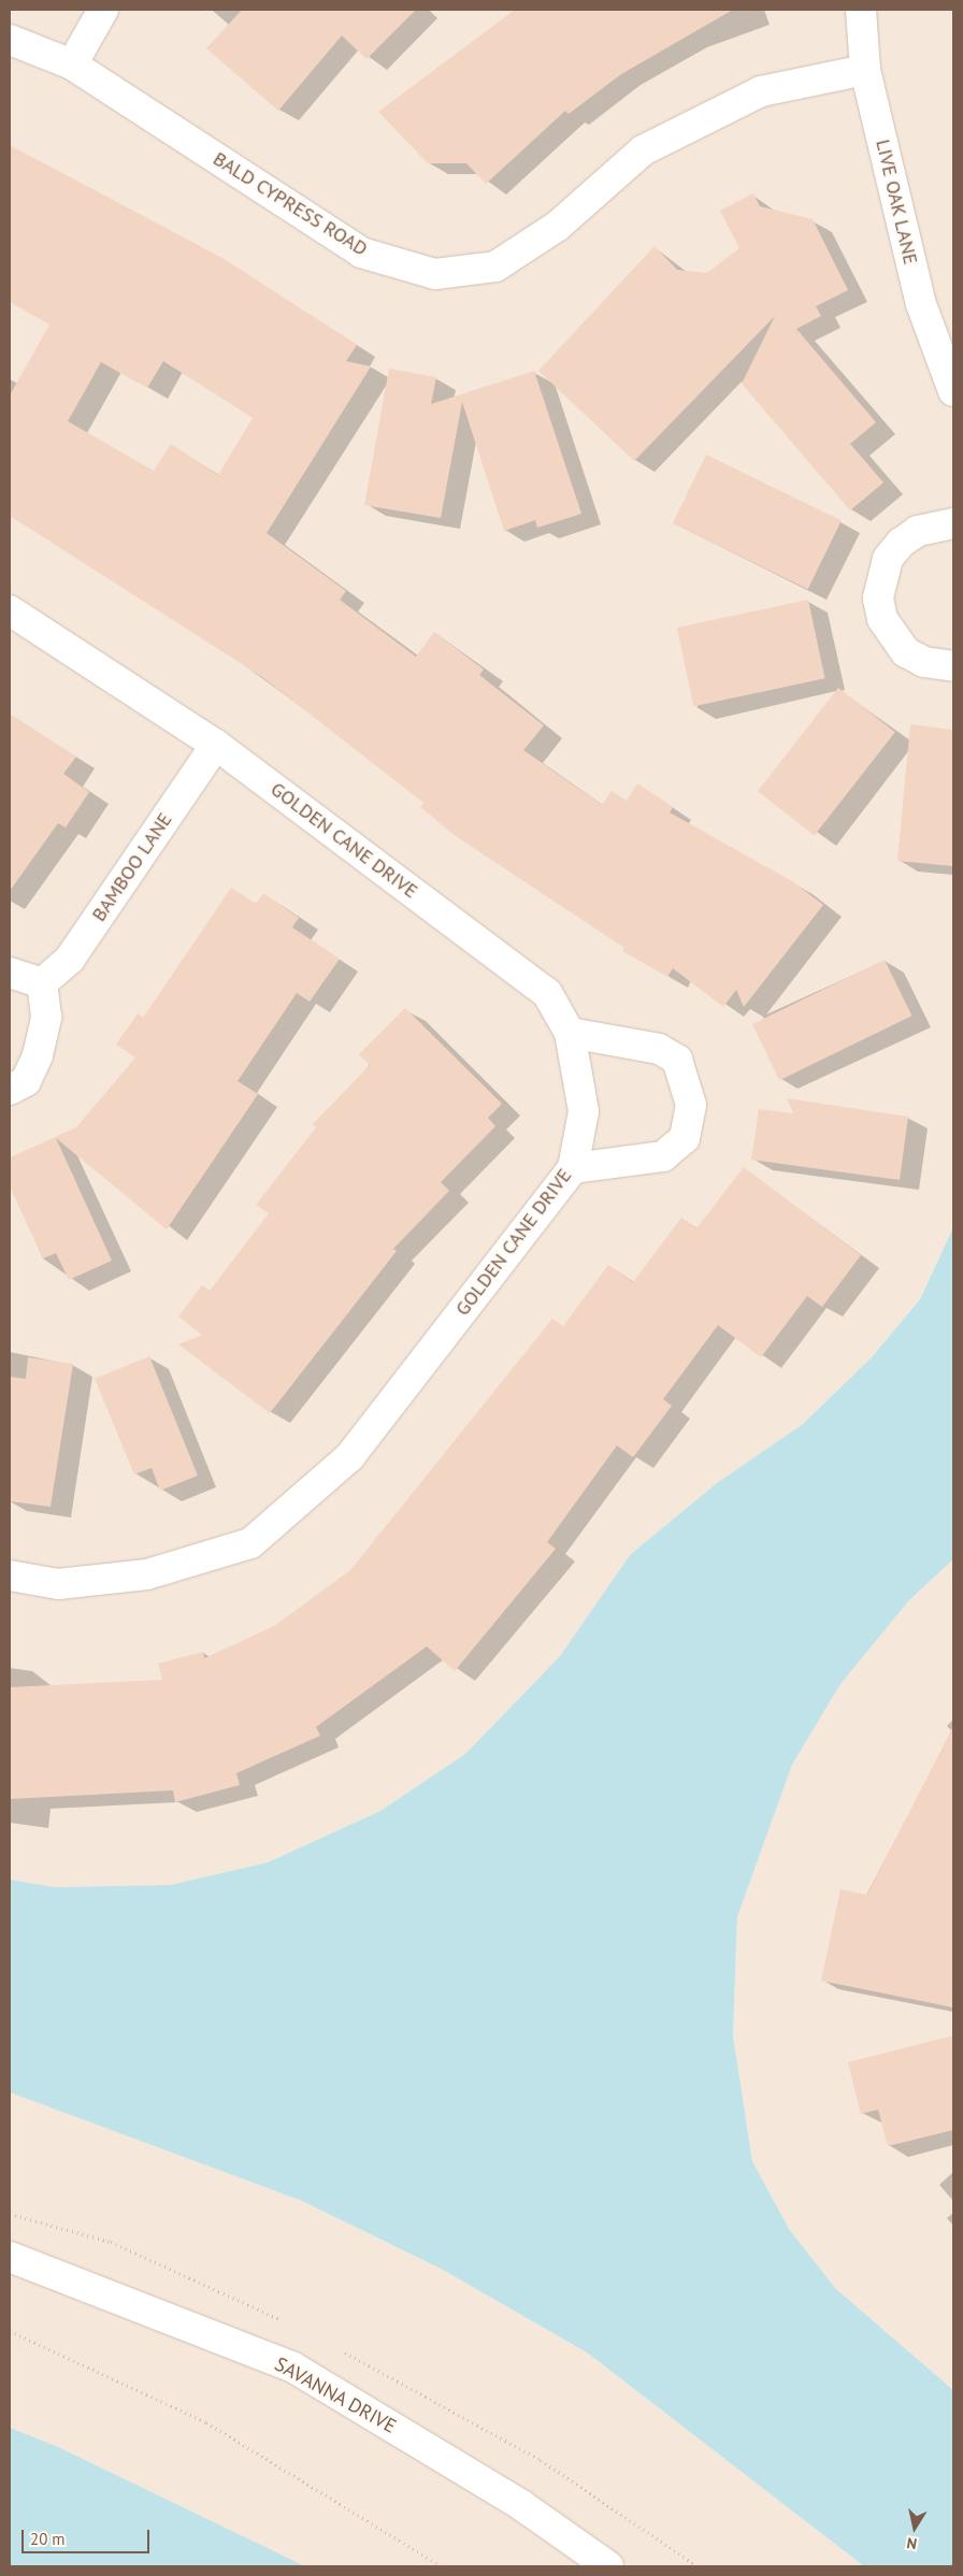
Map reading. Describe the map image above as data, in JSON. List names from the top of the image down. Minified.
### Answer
{"streets":{"street":["LIVE OAK LANE","BALD CYPRESS ROAD","GOLDEN CANE DRIVE","BAMBOO LANE","SAVANNA DRIVE"]},"crossings":[["LIVE OAK LANE","BALD CYPRESS ROAD"],["GOLDEN CANE DRIVE","BAMBOO LANE"]],"scale_bar":"20 m","north":"bottom"}
